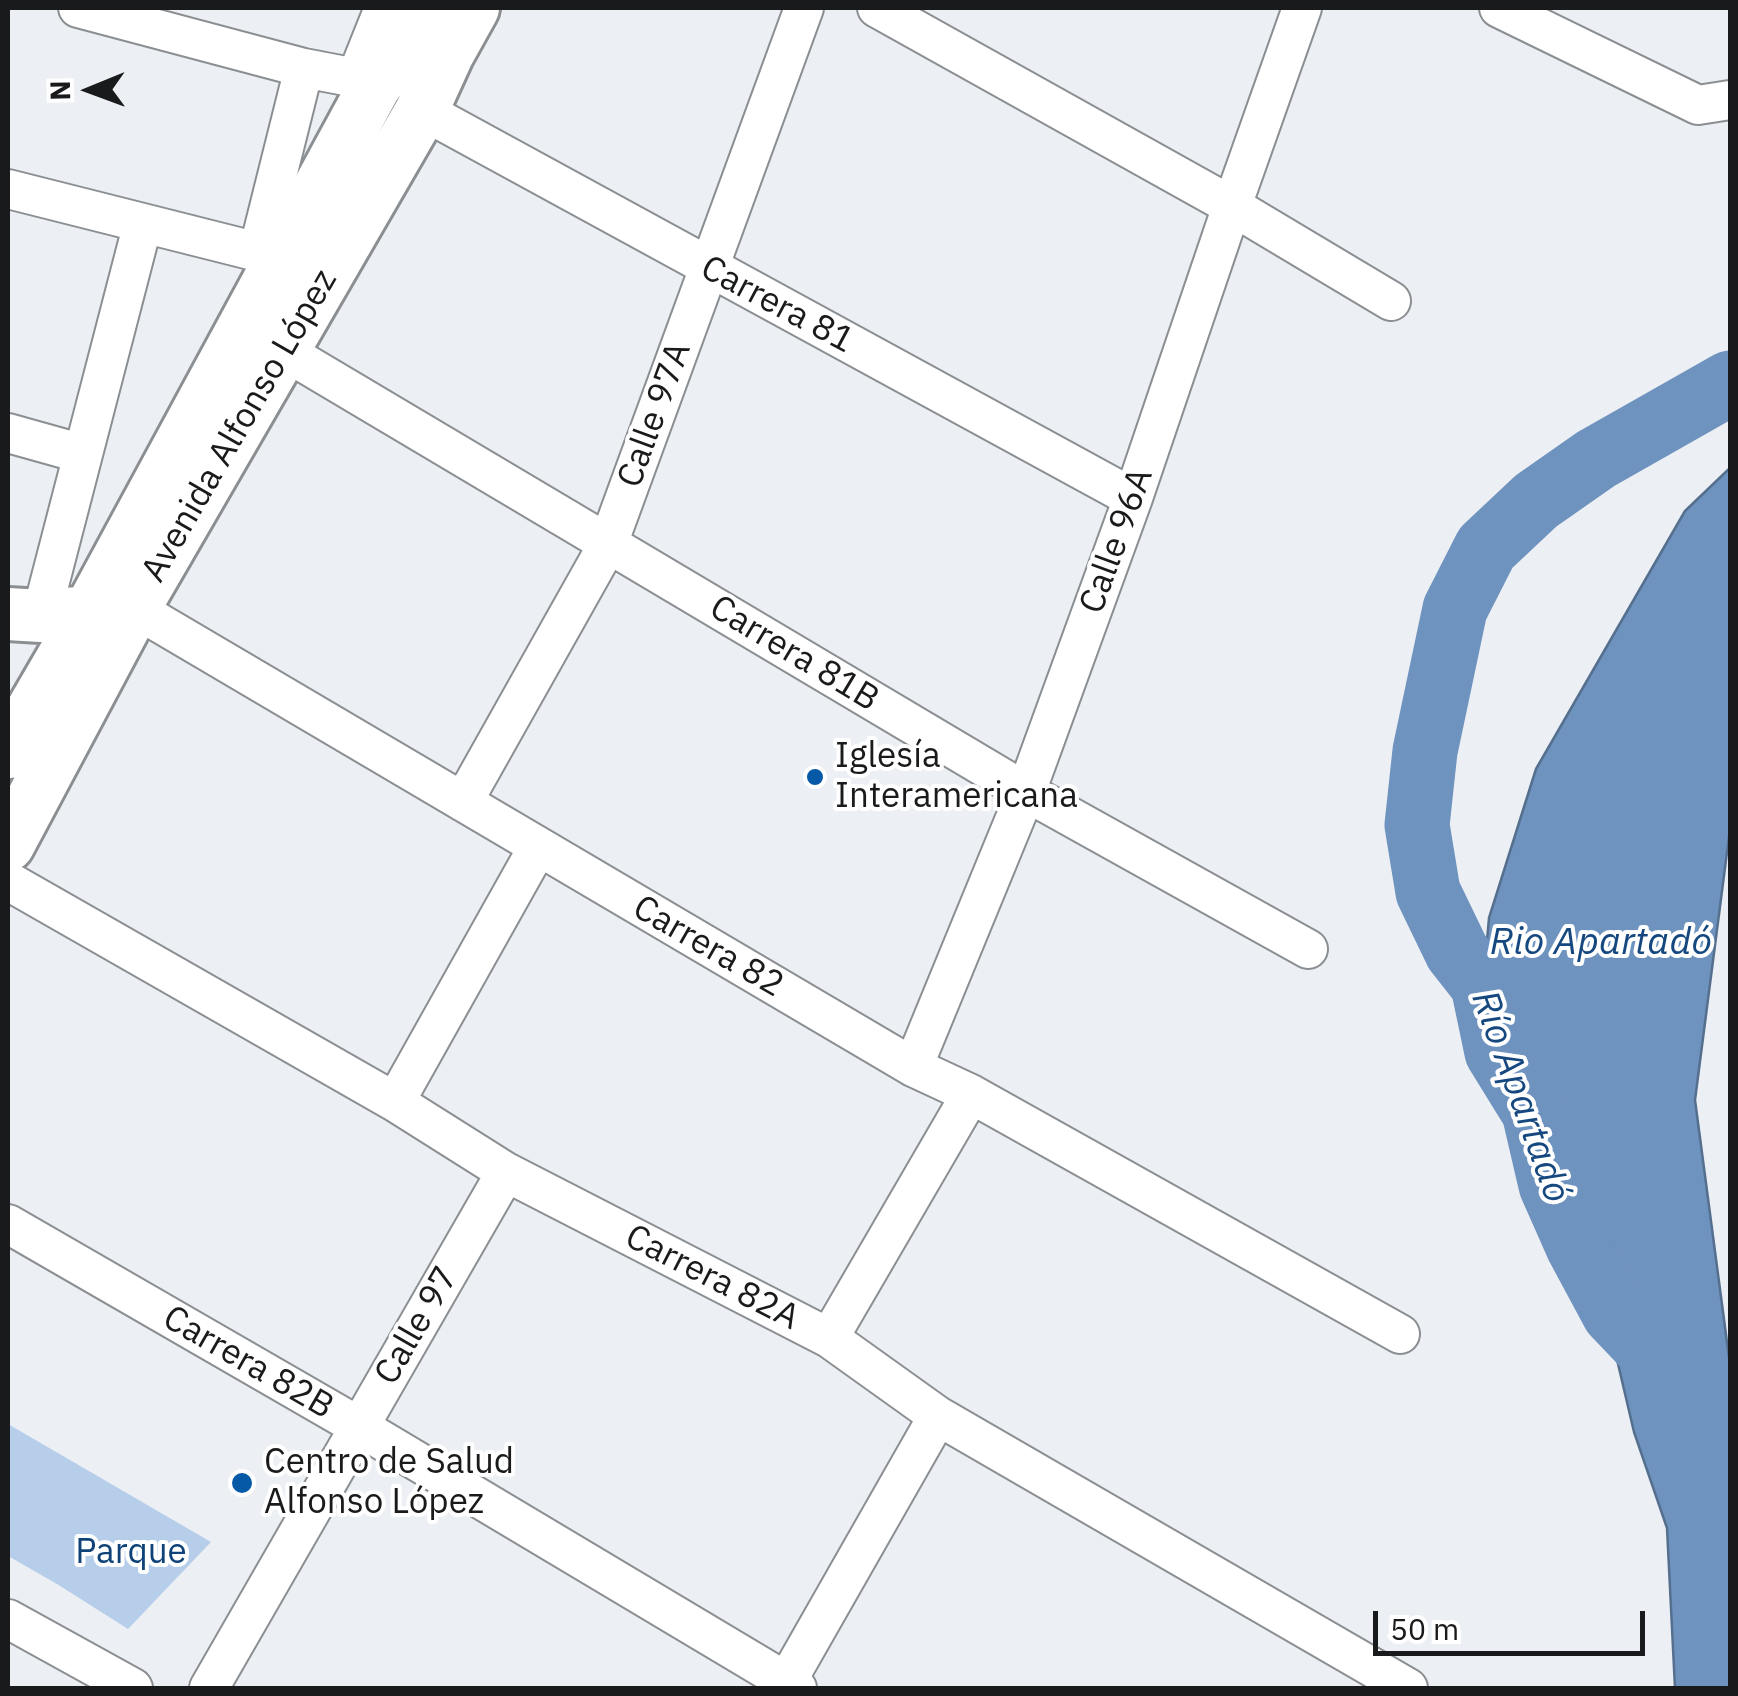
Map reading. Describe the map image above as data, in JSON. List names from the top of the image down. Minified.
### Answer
{"streets":{"street":["Carrera 81","Calle 97A","Avenida Alfonso López","Calle 96A","Carrera 81B","Carrera 82","Carrera 82A","Calle 97","Carrera 82B"]},"crossings":[["Carrera 81","Calle 97A"],["Carrera 81","Avenida Alfonso López"],["Carrera 81","Calle 96A"],["Calle 97A","Carrera 81B"],["Calle 97A","Carrera 82"],["Avenida Alfonso López","Carrera 81B"],["Avenida Alfonso López","Carrera 82"],["Calle 96A","Carrera 81B"],["Calle 96A","Carrera 82"],["Carrera 82A","Calle 97"],["Calle 97","Carrera 82B"]],"water":["Rio Apartadó","Río Apartadó"],"parks":["Parque"],"places":["Iglesía Interamericana","Centro de Salud Alfonso López"],"scale_bar":"50 m","north":"left"}
